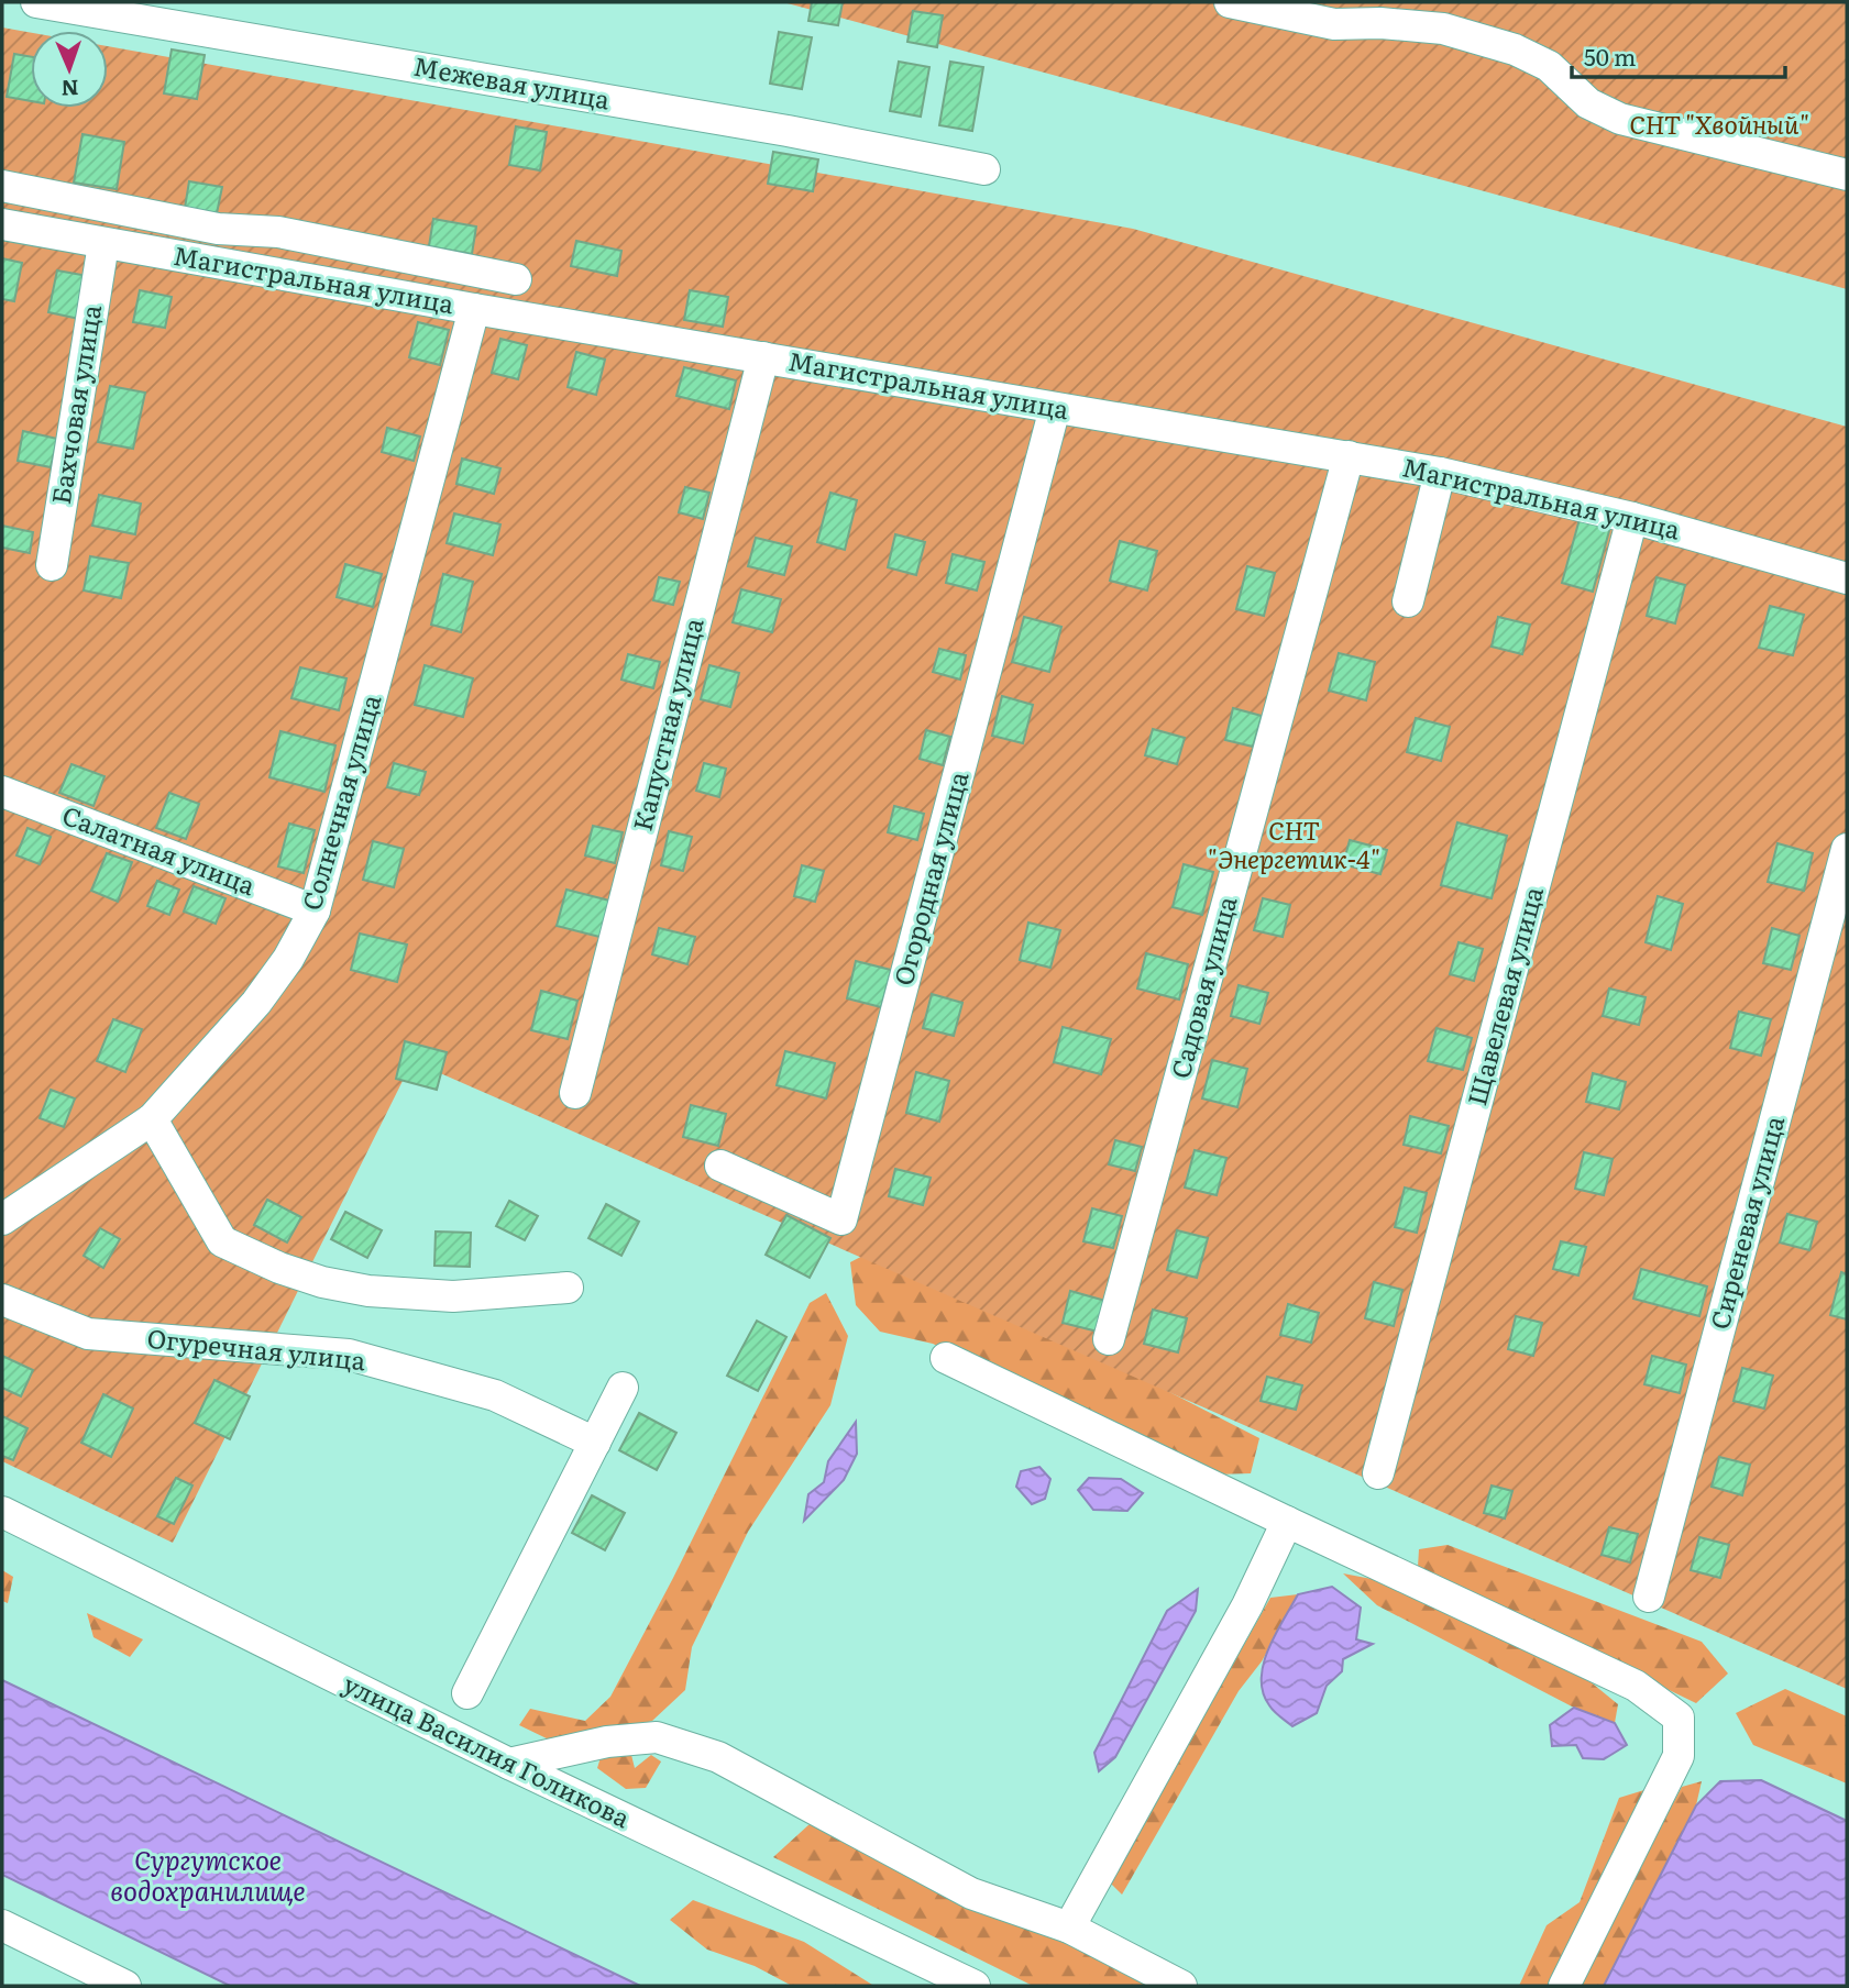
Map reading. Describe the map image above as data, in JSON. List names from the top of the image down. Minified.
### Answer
{"streets":{"street":["Межевая улица","Магистральная улица","Бахчовая улица","Капустная улица","Солнечная улица","Салатная улица","Огородная улица","Садовая улица","Щавелевая улица","Сиреневая улица","Огуречная улица","улица Василия Голикова"]},"crossings":[["Магистральная улица","Бахчовая улица"],["Магистральная улица","Капустная улица"],["Магистральная улица","Солнечная улица"],["Магистральная улица","Огородная улица"],["Магистральная улица","Садовая улица"],["Магистральная улица","Щавелевая улица"],["Солнечная улица","Салатная улица"]],"water":["Сургутское водохранилище"],"parks":["СНТ \"Хвойный\"","СНТ \"Энергетик-4\""],"scale_bar":"50 m","north":"bottom"}
